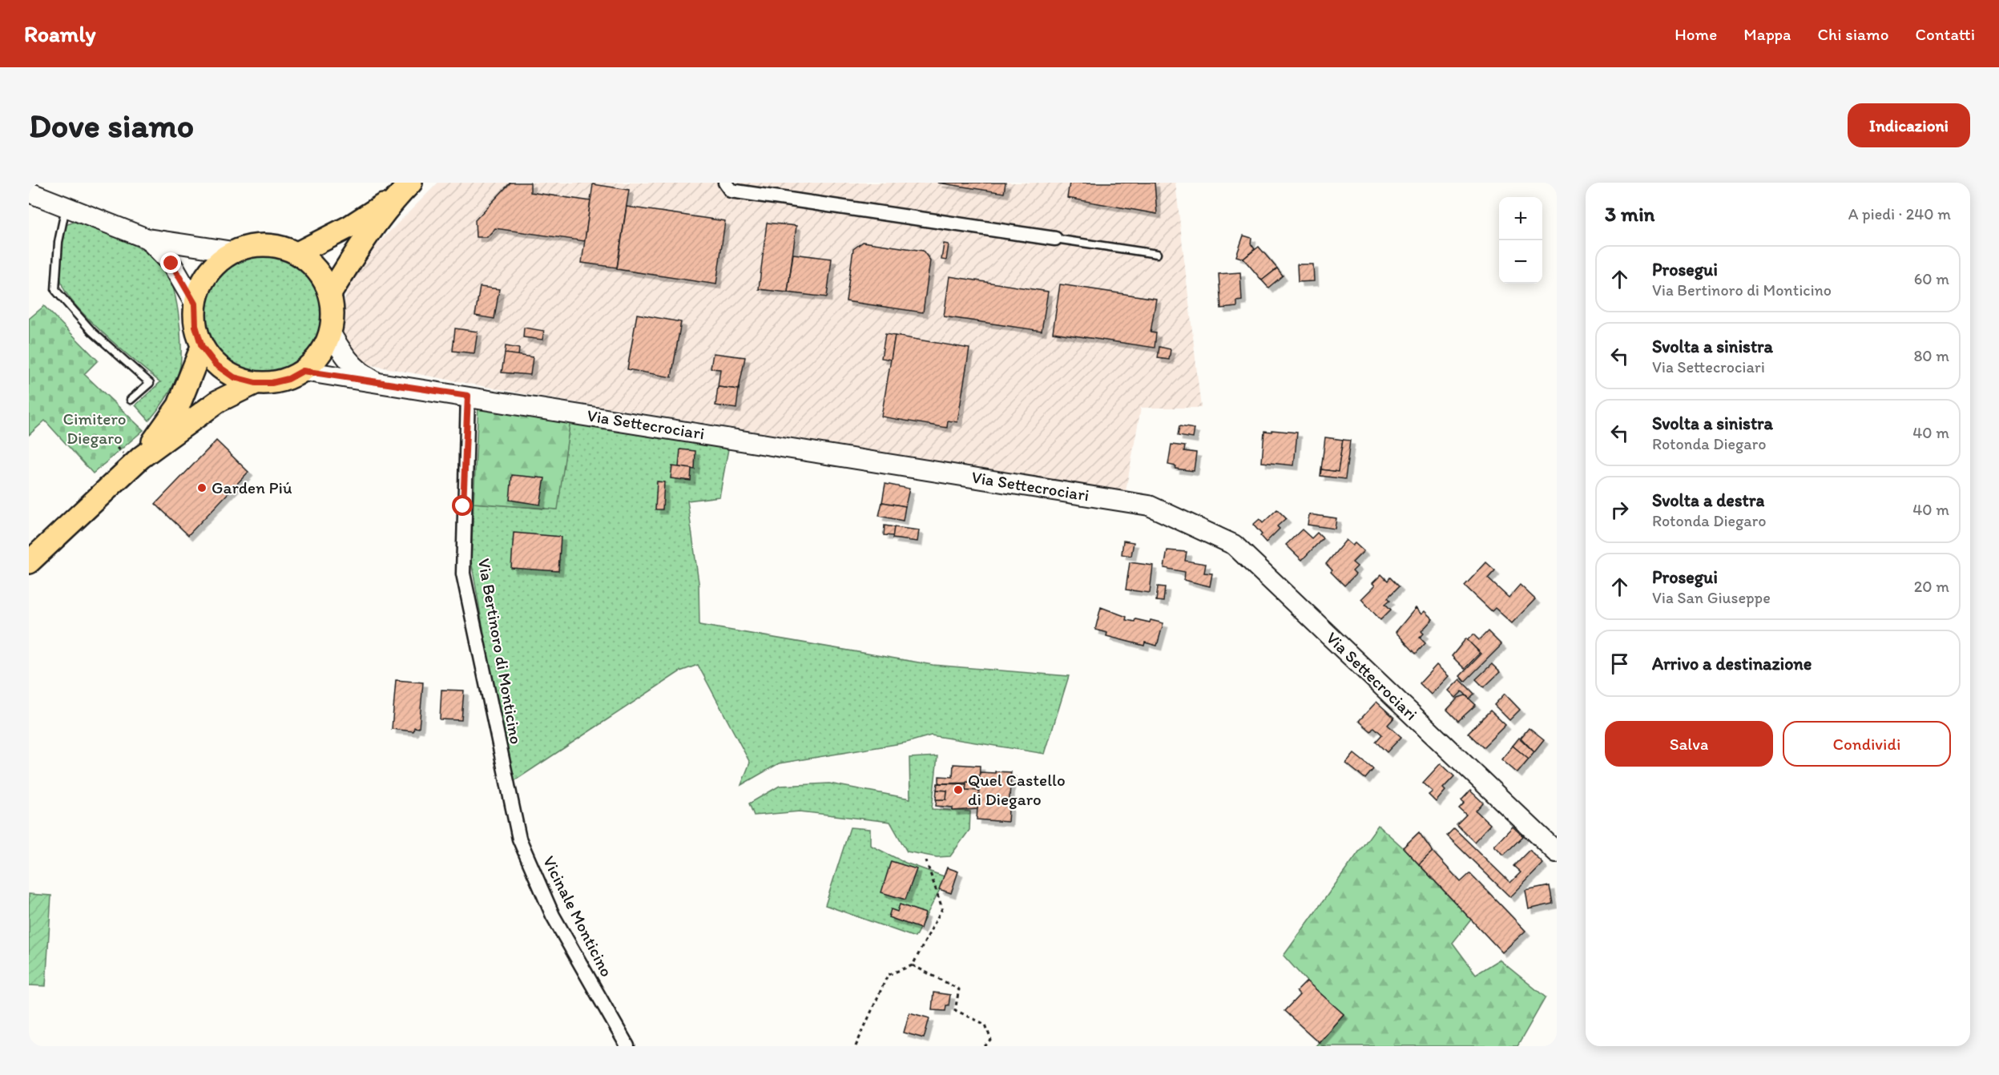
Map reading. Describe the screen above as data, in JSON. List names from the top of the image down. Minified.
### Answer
{"streets":{"main road":["Via Settecrociari"],"street":["Via Bertinoro di Monticino","Vicinale Monticino"]},"crossings":[["Via Settecrociari","Via Bertinoro di Monticino"],["Via Bertinoro di Monticino","Vicinale Monticino"]],"parks":["Cimitero Diegaro"],"places":["Garden Piú","Quel Castello di Diegaro"],"page":{"header":"Roamly","nav":["Home","Mappa","Chi siamo","Contatti"],"buttons":["Indicazioni",["Salva","Condividi"]],"title":"Dove siamo","heading":["3 min","A piedi · 240 m"],"map_buttons":["+","−"],"list":[["Prosegui","Via Bertinoro di Monticino","60 m"],["Svolta a sinistra","Via Settecrociari","80 m"],["Svolta a sinistra","Rotonda Diegaro","40 m"],["Svolta a destra","Rotonda Diegaro","40 m"],["Prosegui","Via San Giuseppe","20 m"],"Arrivo a destinazione"]}}
